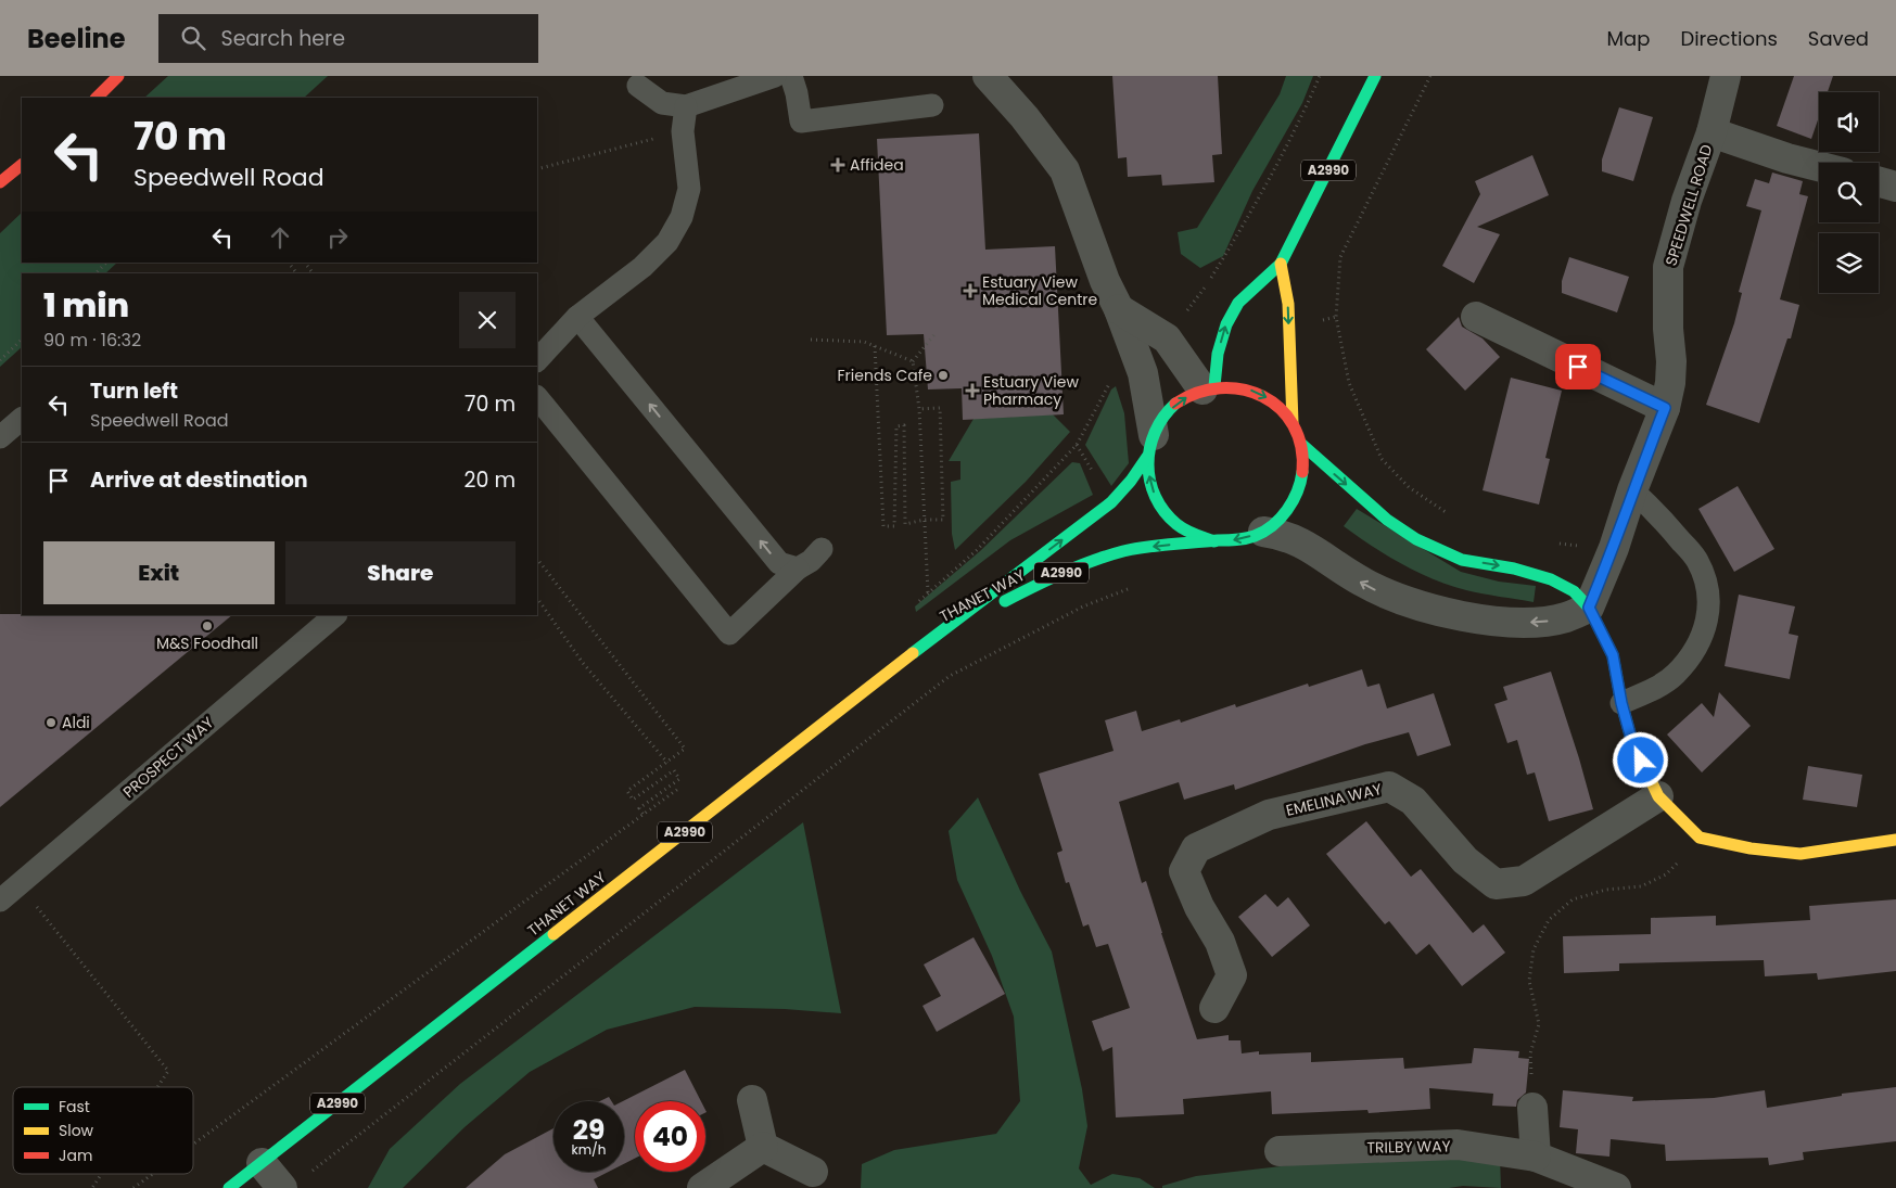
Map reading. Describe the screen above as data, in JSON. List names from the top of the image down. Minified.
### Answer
{"streets":{"main road":["A2990","THANET WAY"],"street":["SPEEDWELL ROAD","EMELINA WAY","TRILBY WAY"],"lane":["PROSPECT WAY"]},"crossings":[["A2990","THANET WAY"]],"places":{"health":["Affidea","Estuary View Medical Centre","Estuary View Pharmacy"],"other":["Friends Cafe","M&S Foodhall","Aldi"]},"legend":["Fast","Slow","Jam"],"page":{"header":"Beeline","search":"Search here","nav":["Map","Directions","Saved"],"turn":["70 m","Speedwell Road"],"heading":["1 min","90 m · 16:32"],"list":[{"name":"Turn left","note":"Speedwell Road","value":"70 m"},{"name":"Arrive at destination","value":"20 m"}],"buttons":["Exit","Share"],"speed":"29 km/h","limit":"40"}}
